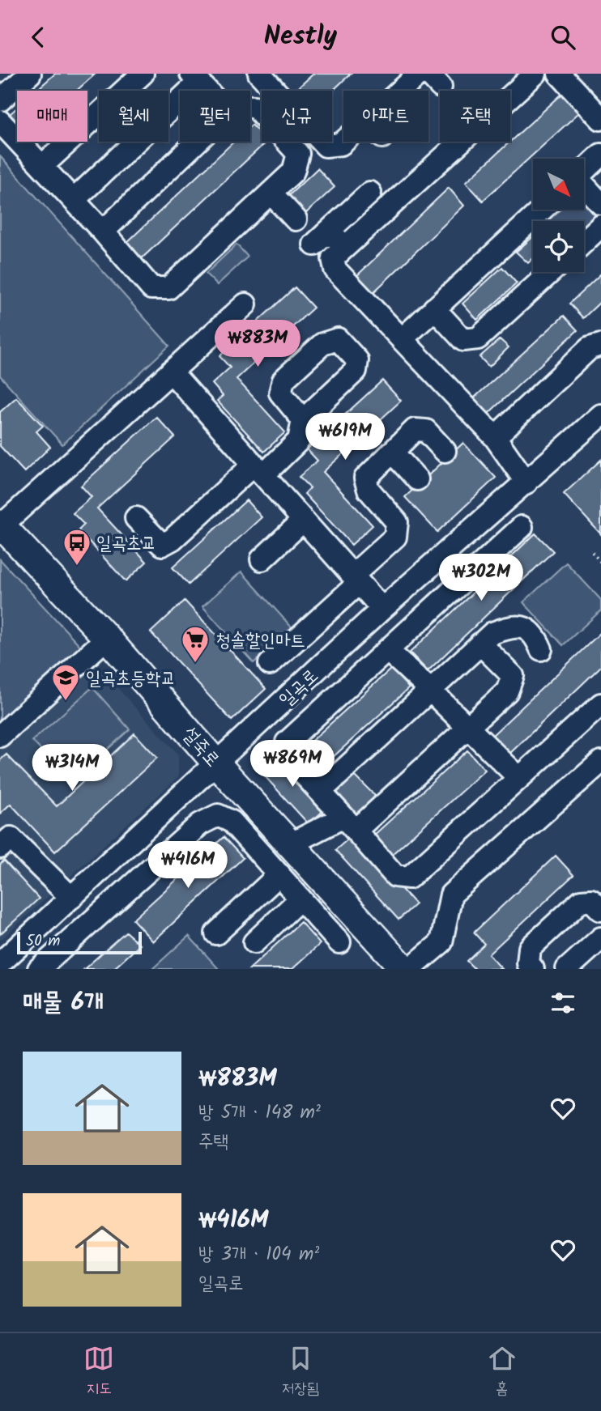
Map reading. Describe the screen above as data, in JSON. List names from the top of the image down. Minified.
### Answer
{"streets":{"main road":["설죽로"],"street":["일곡로"]},"crossings":[["일곡로","설죽로"]],"places":{"bus stop":["일곡초교"],"supermarket":["청솔할인마트"],"school or university":["일곡초등학교"]},"scale_bar":"50 m","north":"bottom right","page":{"header":"Nestly","chip":["매매","월세","필터","신규","아파트","주택"],"price":["₩883M","₩619M","₩302M","₩869M","₩314M","₩416M"],"scale":"50 m","heading":"매물 6개","list":[{"name":"₩883M","note":"방 5개 · 148 m² · 주택"},{"name":"₩416M","note":"방 3개 · 104 m² · 일곡로"}],"tabs":["지도","저장됨","홈"]}}
